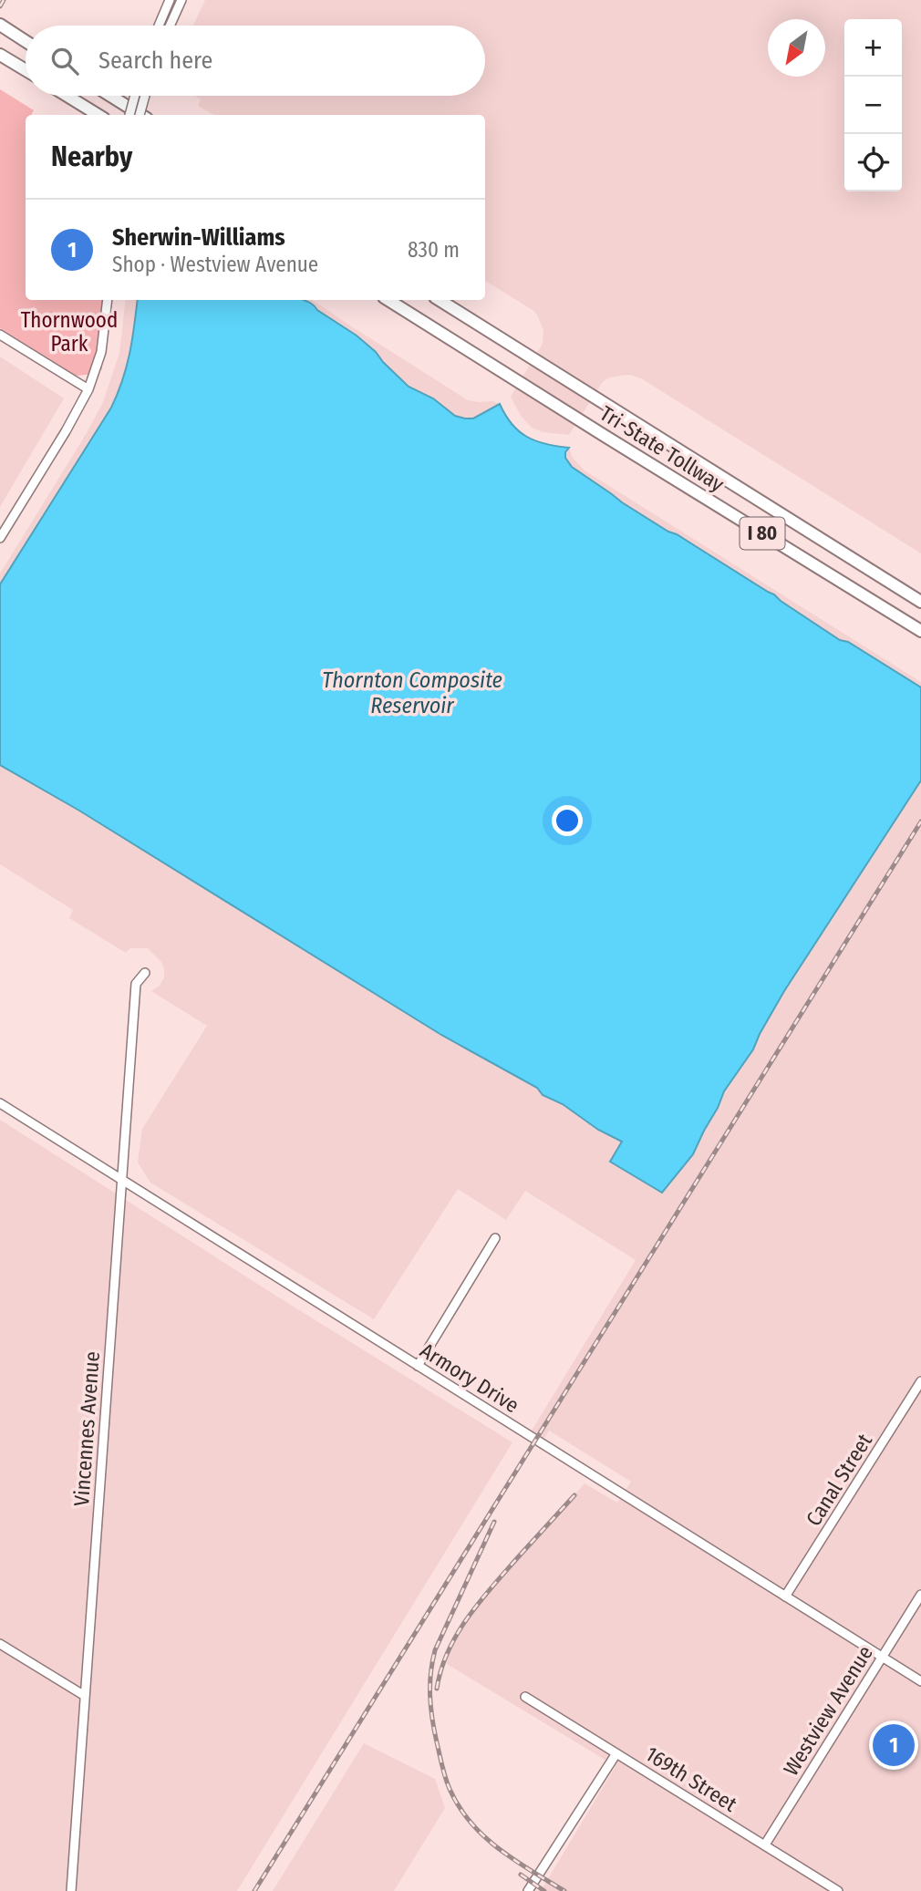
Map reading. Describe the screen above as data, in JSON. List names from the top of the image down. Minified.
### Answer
{"streets":{"highway":["Tri-State Tollway","I 80"],"street":["Armory Drive","Vincennes Avenue","Canal Street","Westview Avenue","169th Street"]},"crossings":[["Armory Drive","Vincennes Avenue"],["Armory Drive","Canal Street"],["Armory Drive","Westview Avenue"],["Westview Avenue","169th Street"]],"water":["Thornton Composite Reservoir"],"parks":["Thornwood Park"],"north":"bottom left","page":{"map_buttons":["+","−"],"search":"Search here","heading":"Nearby","list":[{"mark":"1","name":"Sherwin-Williams","note":"Shop · Westview Avenue","value":"830 m"}],"pins":"1"}}
